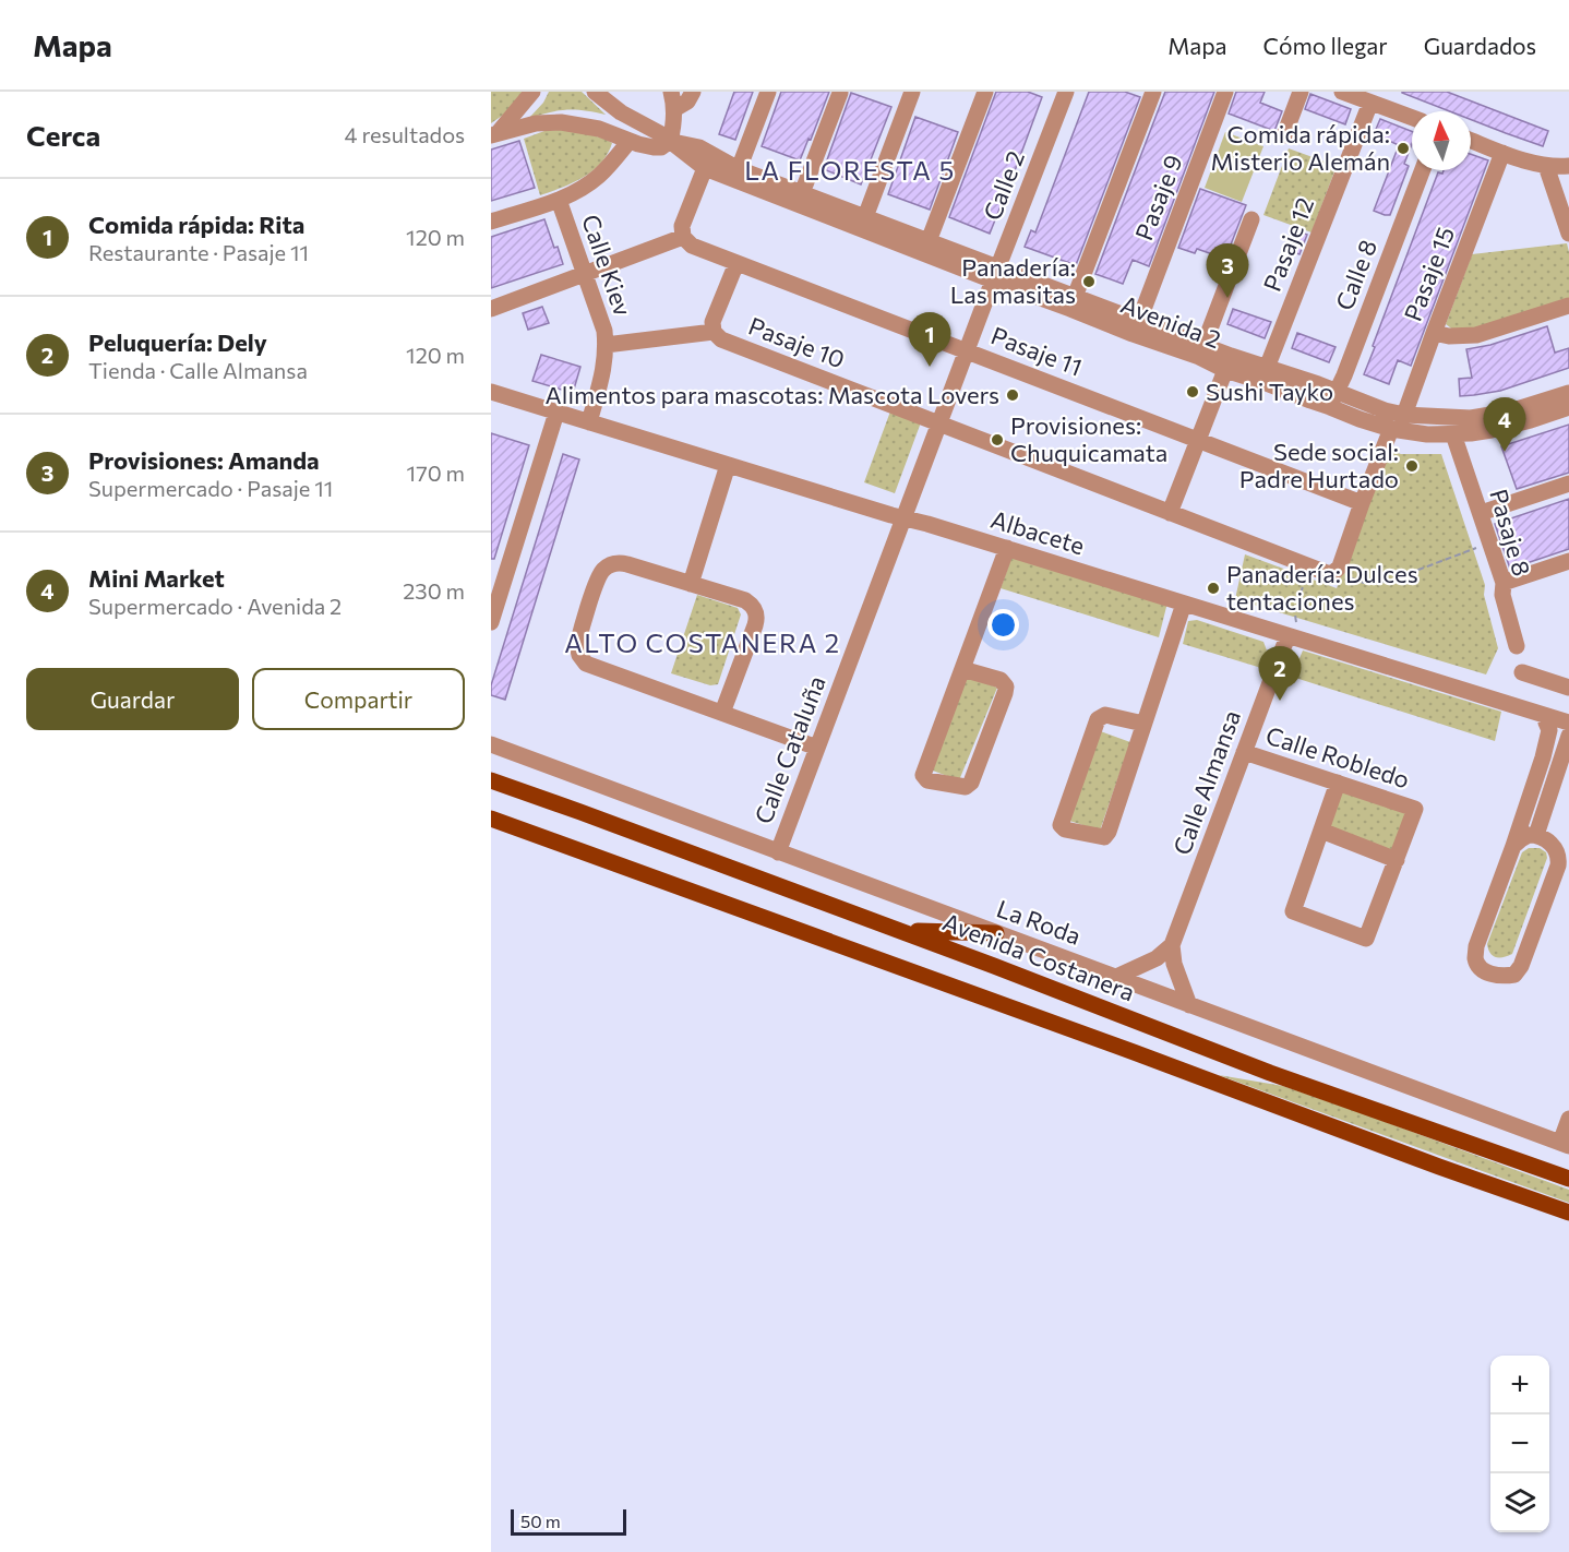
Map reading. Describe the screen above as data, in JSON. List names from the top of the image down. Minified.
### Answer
{"streets":{"main road":["Avenida Costanera"],"street":["Calle 2","Pasaje 9","Pasaje 12","Calle Kiev","Pasaje 15","Calle 8","Avenida 2","Pasaje 10","Pasaje 11","Albacete","Pasaje 8","Calle Cataluña","Calle Robledo","Calle Almansa","La Roda"]},"crossings":[["Calle 2","Avenida 2"],["Calle 2","Pasaje 10"],["Calle 2","Pasaje 11"],["Calle 2","Albacete"],["Calle 2","Calle Cataluña"],["Pasaje 9","Avenida 2"],["Pasaje 12","Avenida 2"],["Calle Kiev","Pasaje 10"],["Calle Kiev","Albacete"],["Pasaje 15","Avenida 2"],["Calle 8","Avenida 2"],["Avenida 2","Pasaje 8"],["Albacete","Calle Cataluña"],["Albacete","Calle Almansa"],["Calle Cataluña","La Roda"],["Calle Robledo","Calle Almansa"]],"districts":["LA FLORESTA 5","ALTO COSTANERA 2"],"places":["Comida rápida: Misterio Alemán","Panadería: Las masitas","Sushi Tayko","Alimentos para mascotas: Mascota Lovers","Provisiones: Chuquicamata","Sede social: Padre Hurtado","Panadería: Dulces tentaciones"],"scale_bar":"50 m","north":"top","page":{"header":"Mapa","nav":["Mapa","Cómo llegar","Guardados"],"heading":["Cerca","4 resultados"],"list":[{"mark":"1","name":"Comida rápida: Rita","note":"Restaurante · Pasaje 11","value":"120 m"},{"mark":"2","name":"Peluquería: Dely","note":"Tienda · Calle Almansa","value":"120 m"},{"mark":"3","name":"Provisiones: Amanda","note":"Supermercado · Pasaje 11","value":"170 m"},{"mark":"4","name":"Mini Market","note":"Supermercado · Avenida 2","value":"230 m"}],"pins":["3","1","4","2"],"buttons":["Guardar","Compartir"],"map_buttons":["+","−"],"scale":"50 m"}}
